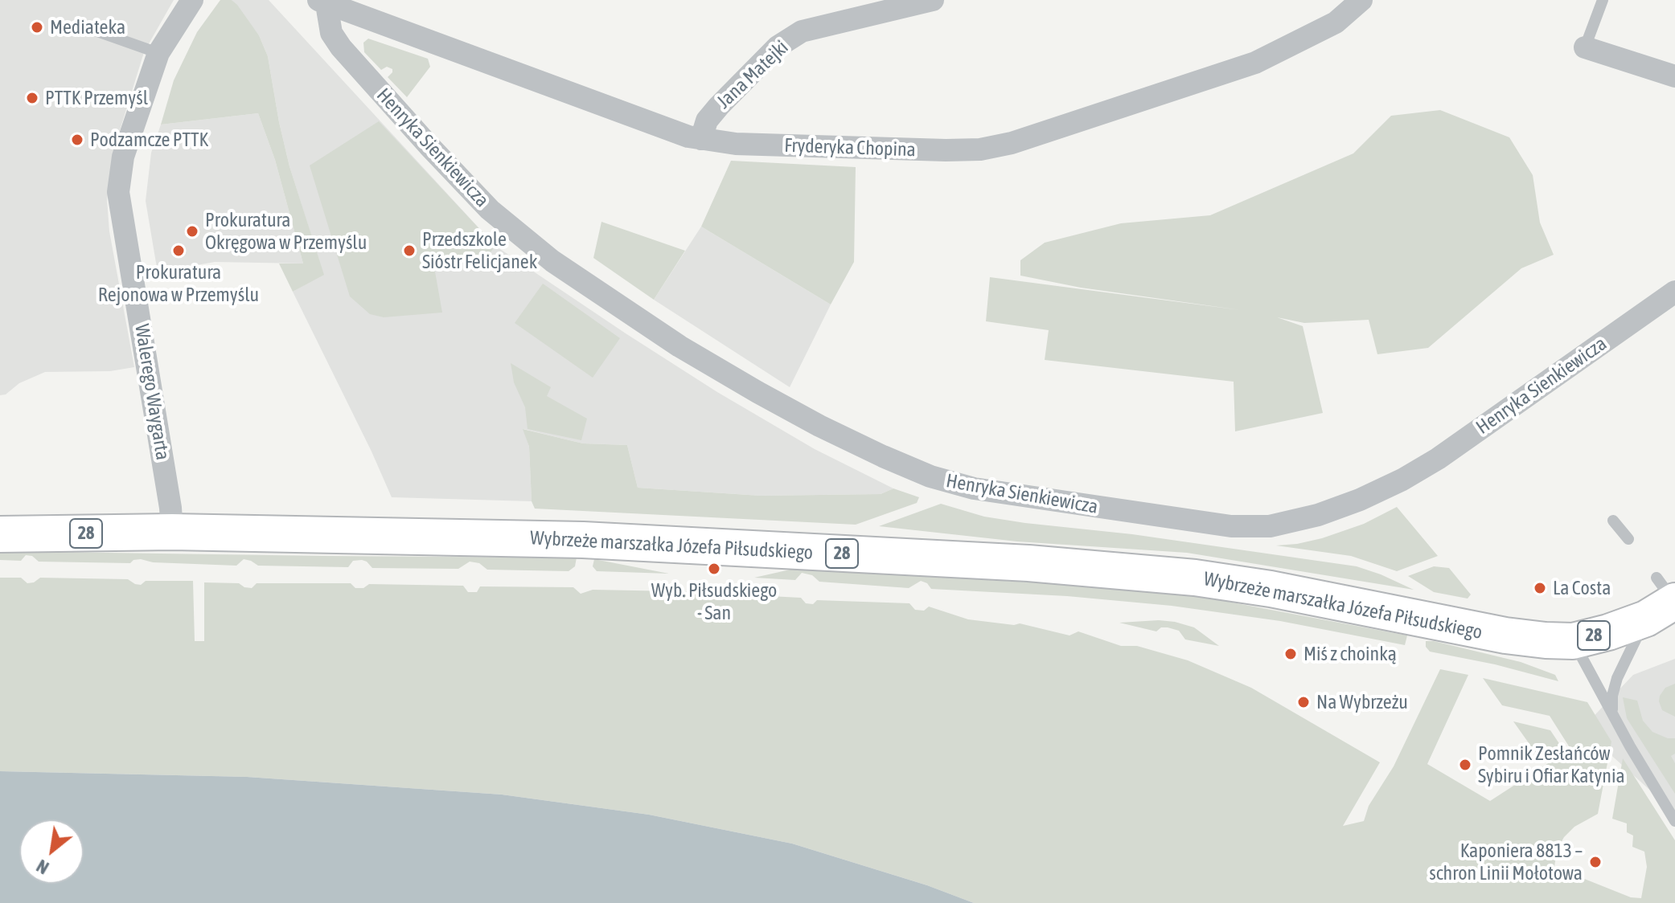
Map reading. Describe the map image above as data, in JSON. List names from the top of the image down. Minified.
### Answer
{"streets":{"main road":["28","Wybrzeże marszałka Józefa Piłsudskiego"],"street":["Jana Matejki","Henryka Sienkiewicza","Fryderyka Chopina","Walerego Waygarta"]},"crossings":[["Jana Matejki","Fryderyka Chopina"],["Henryka Sienkiewicza","Fryderyka Chopina"],["Walerego Waygarta","Wybrzeże marszałka Józefa Piłsudskiego"]],"places":["Mediateka","PTTK Przemyśl","Podzamcze PTTK","Prokuratura Okręgowa w Przemyślu","Prokuratura Rejonowa w Przemyślu","Przedszkole Sióstr Felicjanek","Wyb. Piłsudskiego - San","La Costa","Miś z choinką","Na Wybrzeżu","Pomnik Zesłańców Sybiru i Ofiar Katynia","Kaponiera 8813 – schron Linii Mołotowa"],"north":"bottom left"}
